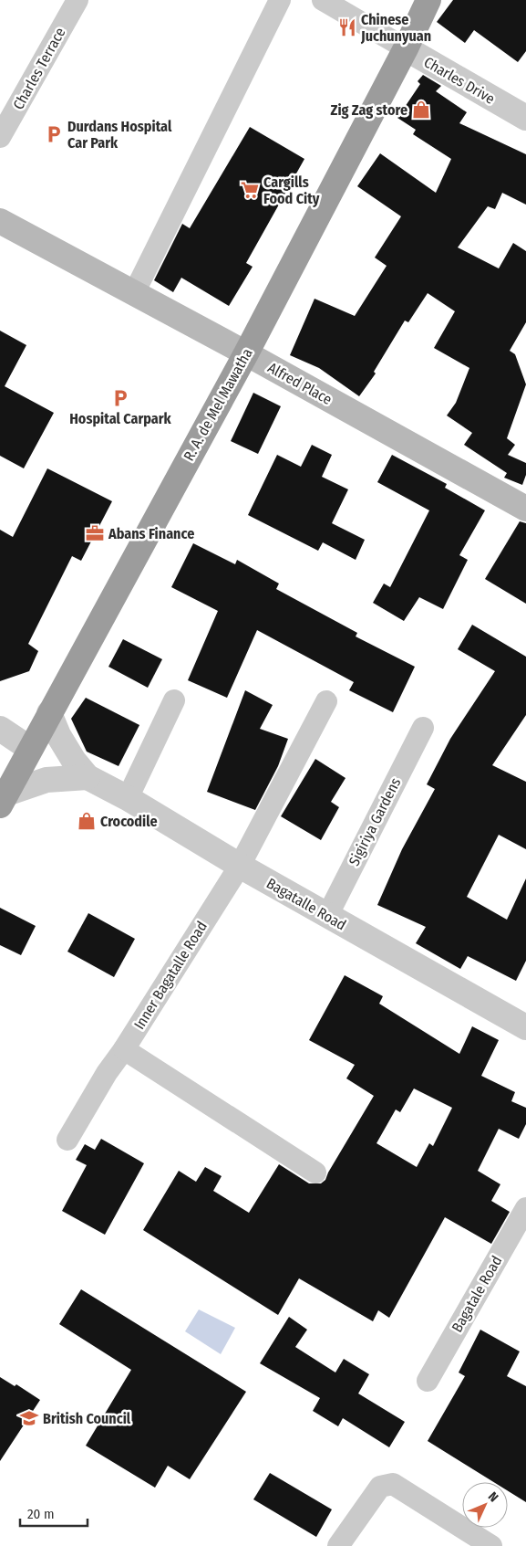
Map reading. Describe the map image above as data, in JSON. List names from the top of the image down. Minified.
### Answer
{"streets":{"highway":["R. A. de Mel Mawatha"],"main road":["Alfred Place"],"street":["Charles Terrace","Charles Drive","Sigiriya Gardens","Bagatalle Road","Inner Bagatalle Road","Bagatale Road"]},"crossings":[["Charles Drive","R. A. de Mel Mawatha"],["Alfred Place","R. A. de Mel Mawatha"],["R. A. de Mel Mawatha","Bagatalle Road"],["Sigiriya Gardens","Bagatalle Road"],["Bagatalle Road","Inner Bagatalle Road"]],"places":{"restaurant":["Chinese Juchunyuan"],"shop":["Zig Zag store","Crocodile"],"parking":["Durdans Hospital Car Park","Hospital Carpark"],"supermarket":["Cargills Food City"],"office":["Abans Finance"],"school or university":["British Council"]},"scale_bar":"20 m","north":"top right"}
